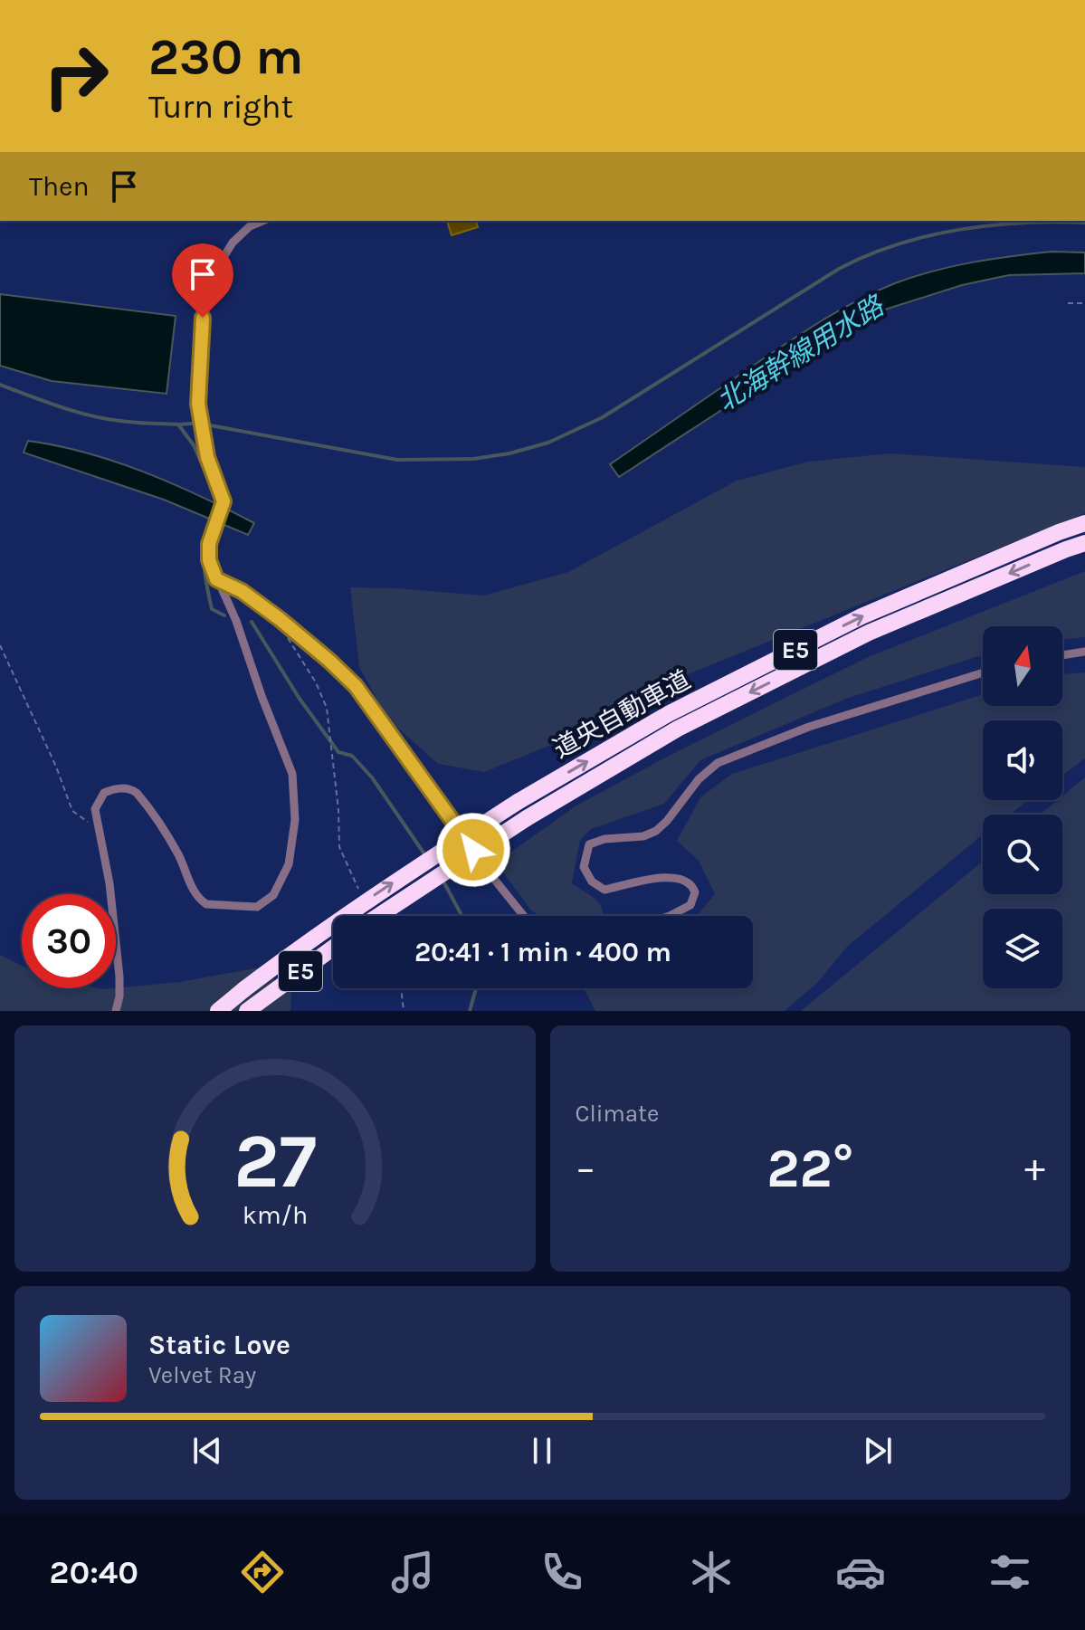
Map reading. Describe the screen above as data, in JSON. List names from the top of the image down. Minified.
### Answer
{"streets":{"highway":["E5","道央自動車道"]},"water":["北海幹線用水路"],"north":"top","page":{"turn":["230 m","Turn right"],"then":"Then","limit":"30","trip":"20:41 · 1 min · 400 m","tile":"Climate","heat":["−","22°","+"],"song":["Static Love","Velvet Ray"],"tabs":"20:40","gauge":["27","km/h"]}}
